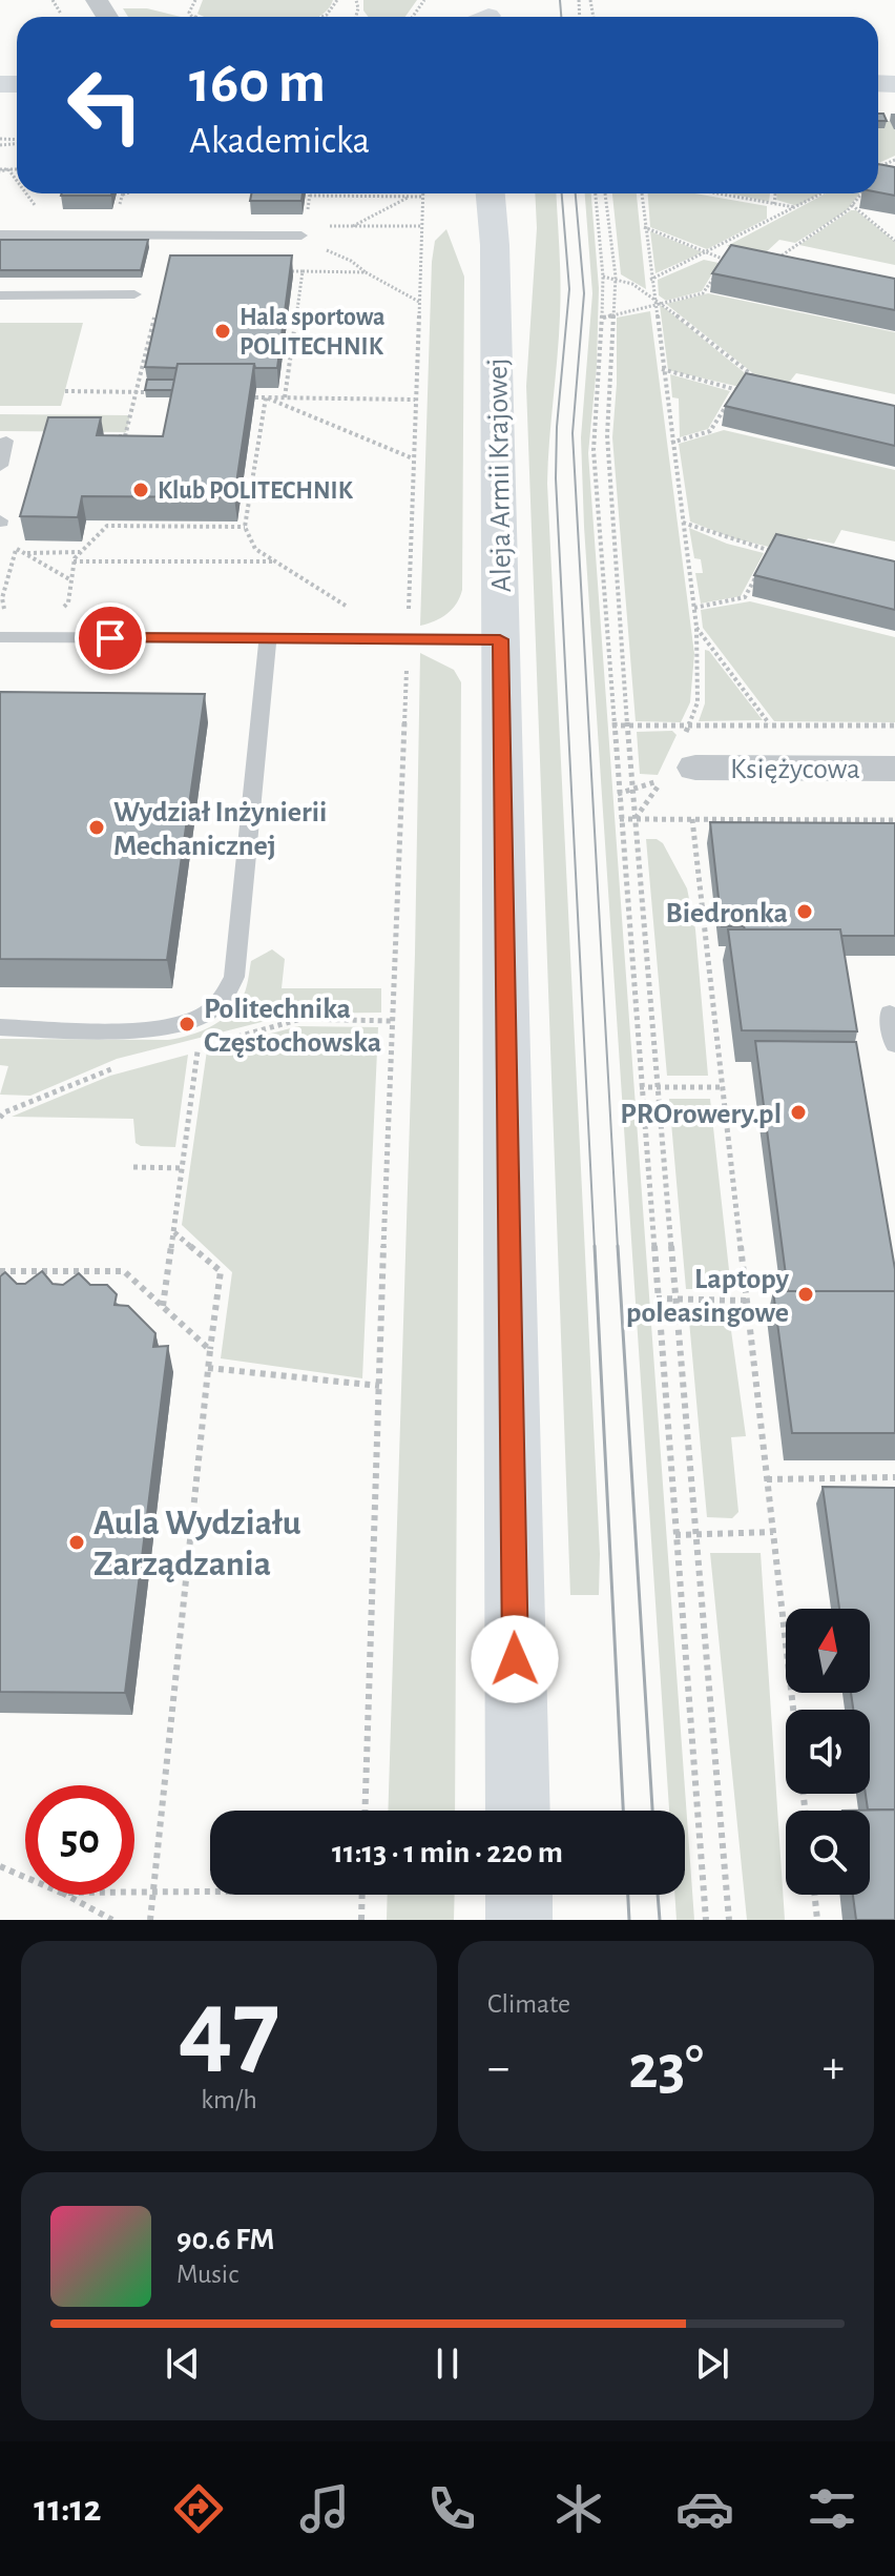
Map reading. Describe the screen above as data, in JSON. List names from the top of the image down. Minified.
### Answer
{"streets":{"main road":["Aleja Armii Krajowej"],"street":["Księżycowa"]},"places":["Hala sportowa POLITECHNIK","Klub POLITECHNIK","Wydział Inżynierii Mechanicznej","Biedronka","Politechnika Częstochowska","PROrowery.pl","Laptopy poleasingowe","Aula Wydziału Zarządzania"],"north":"top","page":{"turn":["160 m","Akademicka"],"limit":"50","trip":"11:13 · 1 min · 220 m","tile":[["47","km/h"],"Climate"],"heat":["−","23°","+"],"song":["90.6 FM","Music"],"tabs":"11:12"}}
